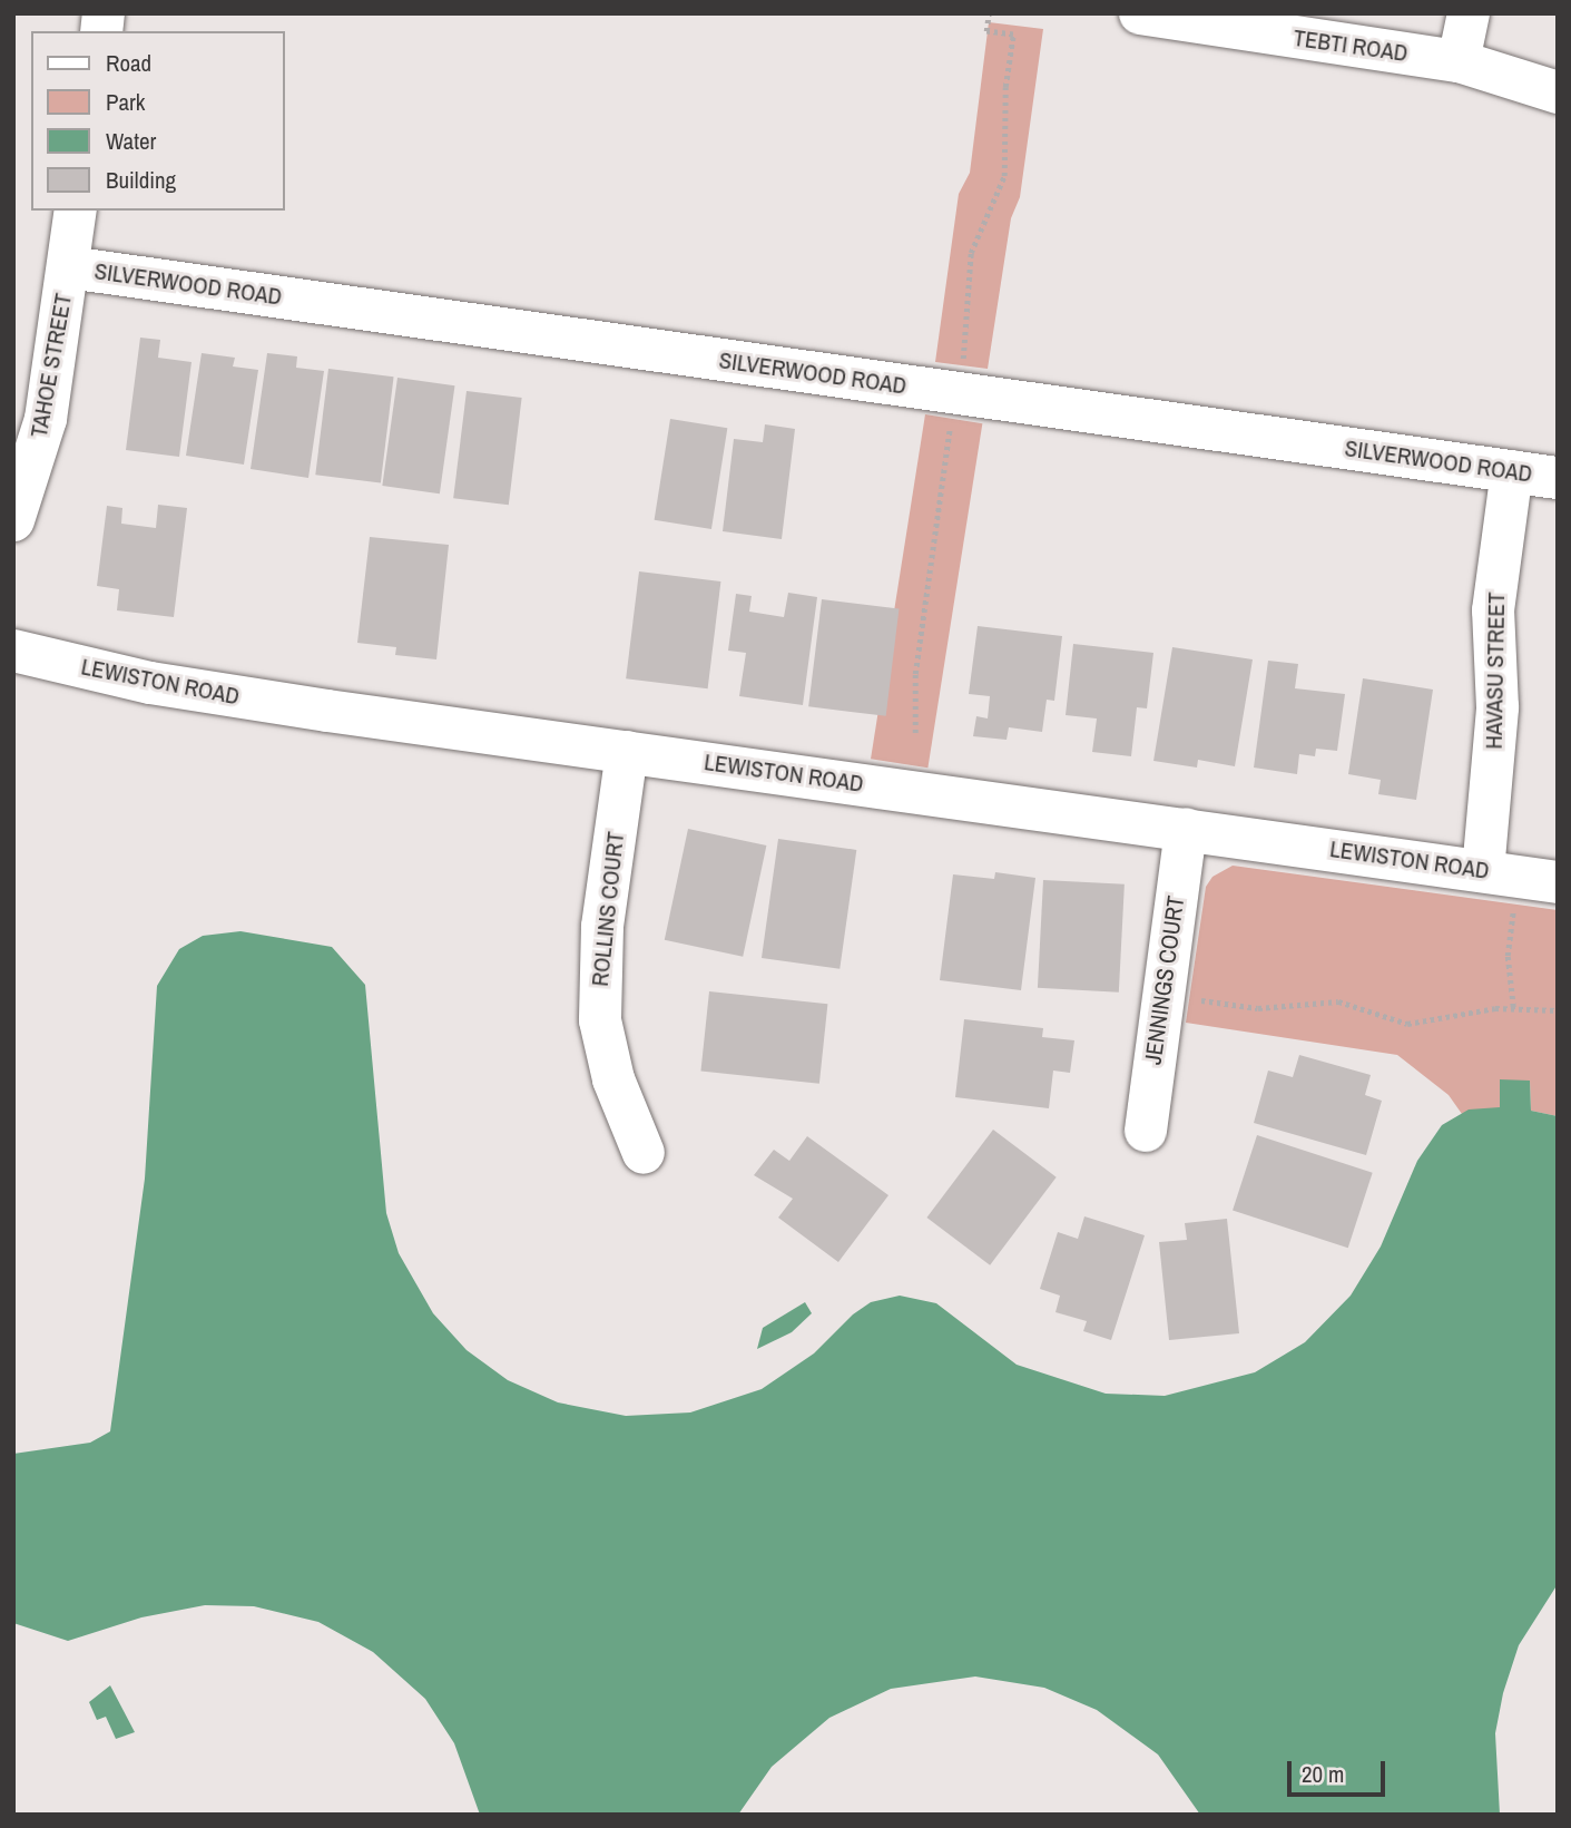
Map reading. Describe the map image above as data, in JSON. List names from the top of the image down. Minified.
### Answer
{"streets":{"street":["TEBTI ROAD","SILVERWOOD ROAD","TAHOE STREET","HAVASU STREET","LEWISTON ROAD","ROLLINS COURT","JENNINGS COURT"]},"crossings":[["SILVERWOOD ROAD","TAHOE STREET"],["SILVERWOOD ROAD","HAVASU STREET"],["HAVASU STREET","LEWISTON ROAD"],["LEWISTON ROAD","ROLLINS COURT"],["LEWISTON ROAD","JENNINGS COURT"]],"legend":["Road","Park","Water","Building"],"scale_bar":"20 m"}
